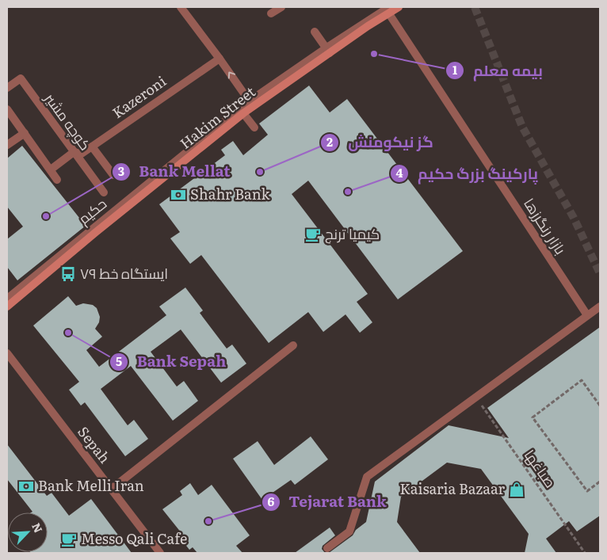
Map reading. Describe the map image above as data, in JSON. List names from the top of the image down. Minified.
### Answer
{"streets":{"main road":["Hakim Street"],"street":["Kazeroni","كوچه مشير","حکیم","بازار رنگرزها","Sepah"],"path":["صباغها"]},"crossings":[["Kazeroni","كوچه مشير"],["Hakim Street","حکیم"],["Hakim Street","بازار رنگرزها"]],"places":{"other":["بیمه معلم","گز نیکومنش","پارکینگ بزرگ حکیم","Bank Mellat","Bank Sepah","Tejarat Bank"],"bank":["Shahr Bank","Bank Melli Iran"],"cafe":["کیمیا ترنج","Messo Qali Cafe"],"bus stop":["ایستگاه خط ۷۹"],"shop":["Kaisaria Bazaar"]},"north":"top right"}
